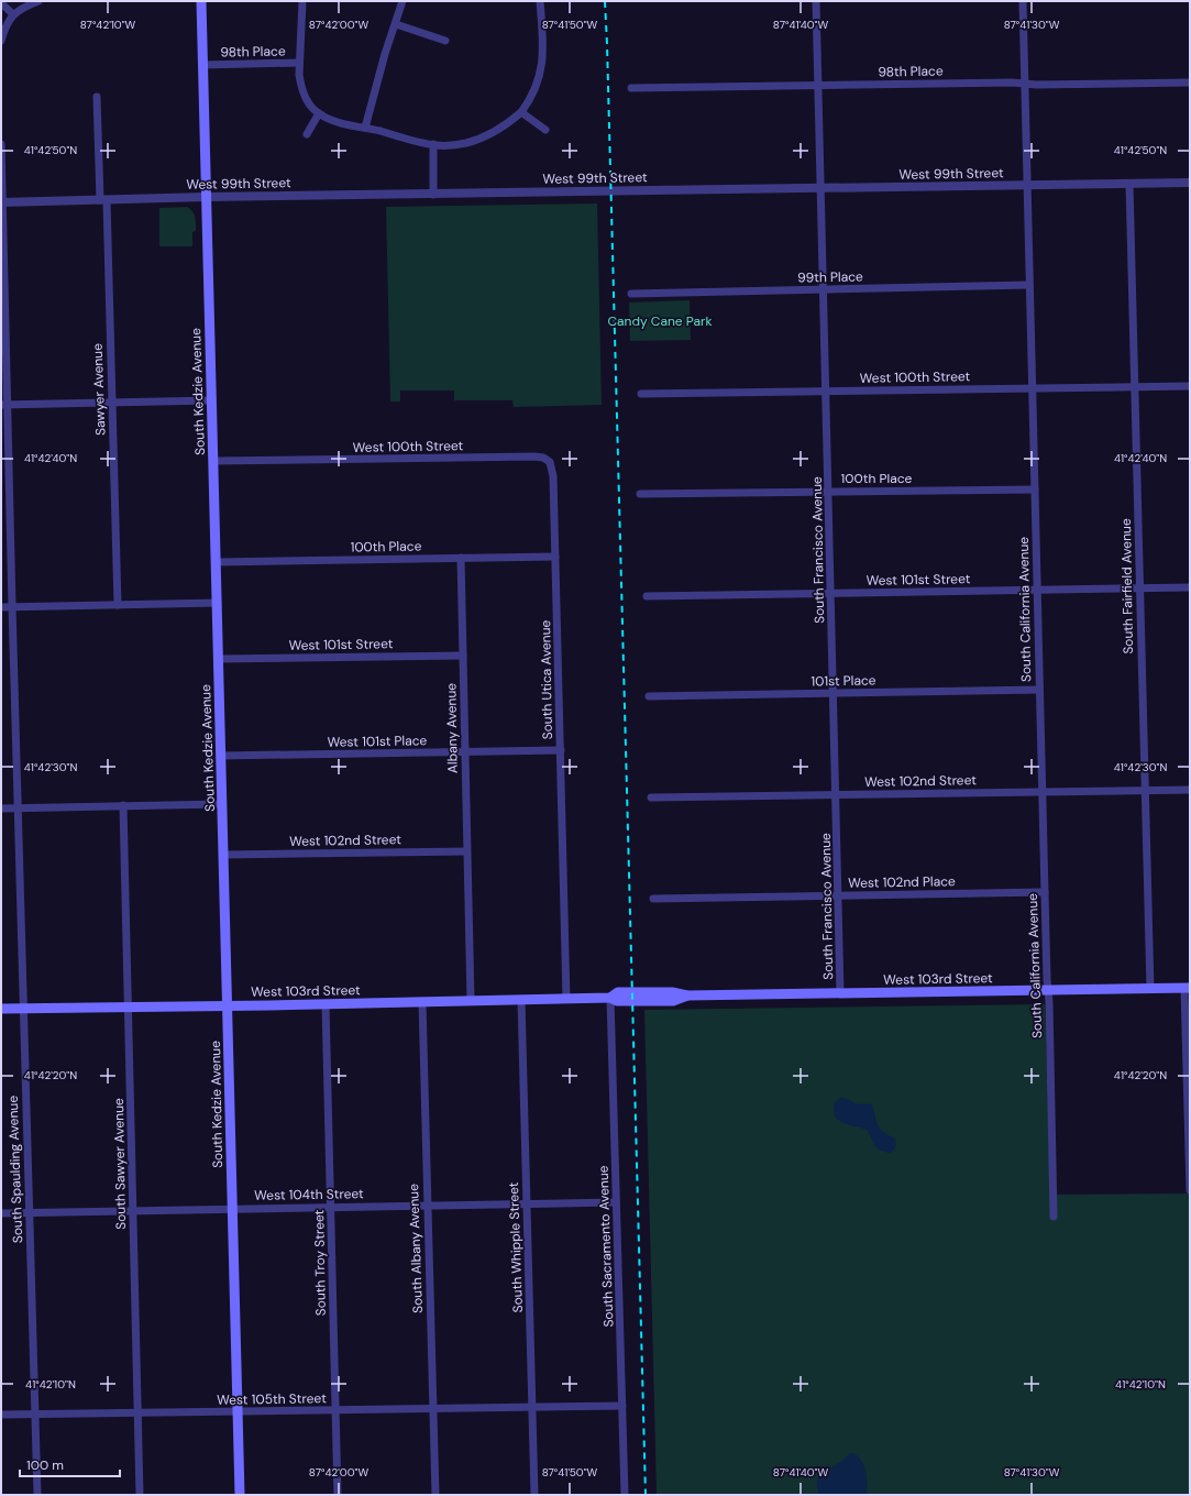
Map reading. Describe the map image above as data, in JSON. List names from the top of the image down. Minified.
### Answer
{"streets":{"main road":["South Kedzie Avenue","West 103rd Street"],"street":["98th Place","West 99th Street","99th Place","West 100th Street","Sawyer Avenue","100th Place","South Francisco Avenue","West 101st Street","South Fairfield Avenue","South California Avenue","South Utica Avenue","101st Place","Albany Avenue","West 101st Place","West 102nd Street","West 102nd Place","South Sawyer Avenue","South Spaulding Avenue","West 104th Street","South Sacramento Avenue","South Whipple Street","South Albany Avenue","South Troy Street","West 105th Street"]},"crossings":[["98th Place","South Kedzie Avenue"],["98th Place","South Francisco Avenue"],["98th Place","South California Avenue"],["West 99th Street","Sawyer Avenue"],["West 99th Street","South Kedzie Avenue"],["West 99th Street","South Francisco Avenue"],["West 99th Street","South Fairfield Avenue"],["West 99th Street","South California Avenue"],["West 99th Street","South Spaulding Avenue"],["99th Place","South Francisco Avenue"],["99th Place","South California Avenue"],["West 100th Street","South Kedzie Avenue"],["West 100th Street","South Francisco Avenue"],["West 100th Street","South Fairfield Avenue"],["West 100th Street","South California Avenue"],["West 100th Street","South Utica Avenue"],["South Kedzie Avenue","100th Place"],["South Kedzie Avenue","West 101st Street"],["South Kedzie Avenue","West 101st Place"],["South Kedzie Avenue","West 102nd Street"],["South Kedzie Avenue","West 103rd Street"],["South Kedzie Avenue","West 104th Street"],["South Kedzie Avenue","West 105th Street"],["100th Place","South Francisco Avenue"],["100th Place","South California Avenue"],["100th Place","South Utica Avenue"],["100th Place","Albany Avenue"],["South Francisco Avenue","West 101st Street"],["South Francisco Avenue","101st Place"],["South Francisco Avenue","West 102nd Street"],["South Francisco Avenue","West 102nd Place"],["South Francisco Avenue","West 103rd Street"],["West 101st Street","South Fairfield Avenue"],["West 101st Street","South California Avenue"],["West 101st Street","Albany Avenue"],["South Fairfield Avenue","West 102nd Street"],["South Fairfield Avenue","West 103rd Street"],["South California Avenue","101st Place"],["South California Avenue","West 102nd Street"],["South California Avenue","West 102nd Place"],["South California Avenue","West 103rd Street"],["South Utica Avenue","West 101st Place"],["South Utica Avenue","West 103rd Street"],["Albany Avenue","West 101st Place"],["Albany Avenue","West 102nd Street"],["Albany Avenue","West 103rd Street"],["West 103rd Street","South Sawyer Avenue"],["West 103rd Street","South Spaulding Avenue"],["West 103rd Street","South Sacramento Avenue"],["West 103rd Street","South Whipple Street"],["West 103rd Street","South Albany Avenue"],["West 103rd Street","South Troy Street"],["South Sawyer Avenue","West 104th Street"],["South Sawyer Avenue","West 105th Street"],["South Spaulding Avenue","West 104th Street"],["South Spaulding Avenue","West 105th Street"],["West 104th Street","South Sacramento Avenue"],["West 104th Street","South Whipple Street"],["West 104th Street","South Albany Avenue"],["West 104th Street","South Troy Street"],["South Sacramento Avenue","West 105th Street"],["South Whipple Street","West 105th Street"],["South Albany Avenue","West 105th Street"],["South Troy Street","West 105th Street"]],"parks":["Candy Cane Park"],"scale_bar":"100 m","coordinates":["87°42'10\"W","87°42'00\"W","87°41'50\"W","87°41'40\"W","87°41'30\"W","41°42'50\"N","41°42'40\"N","41°42'30\"N","41°42'20\"N","41°42'10\"N"]}
